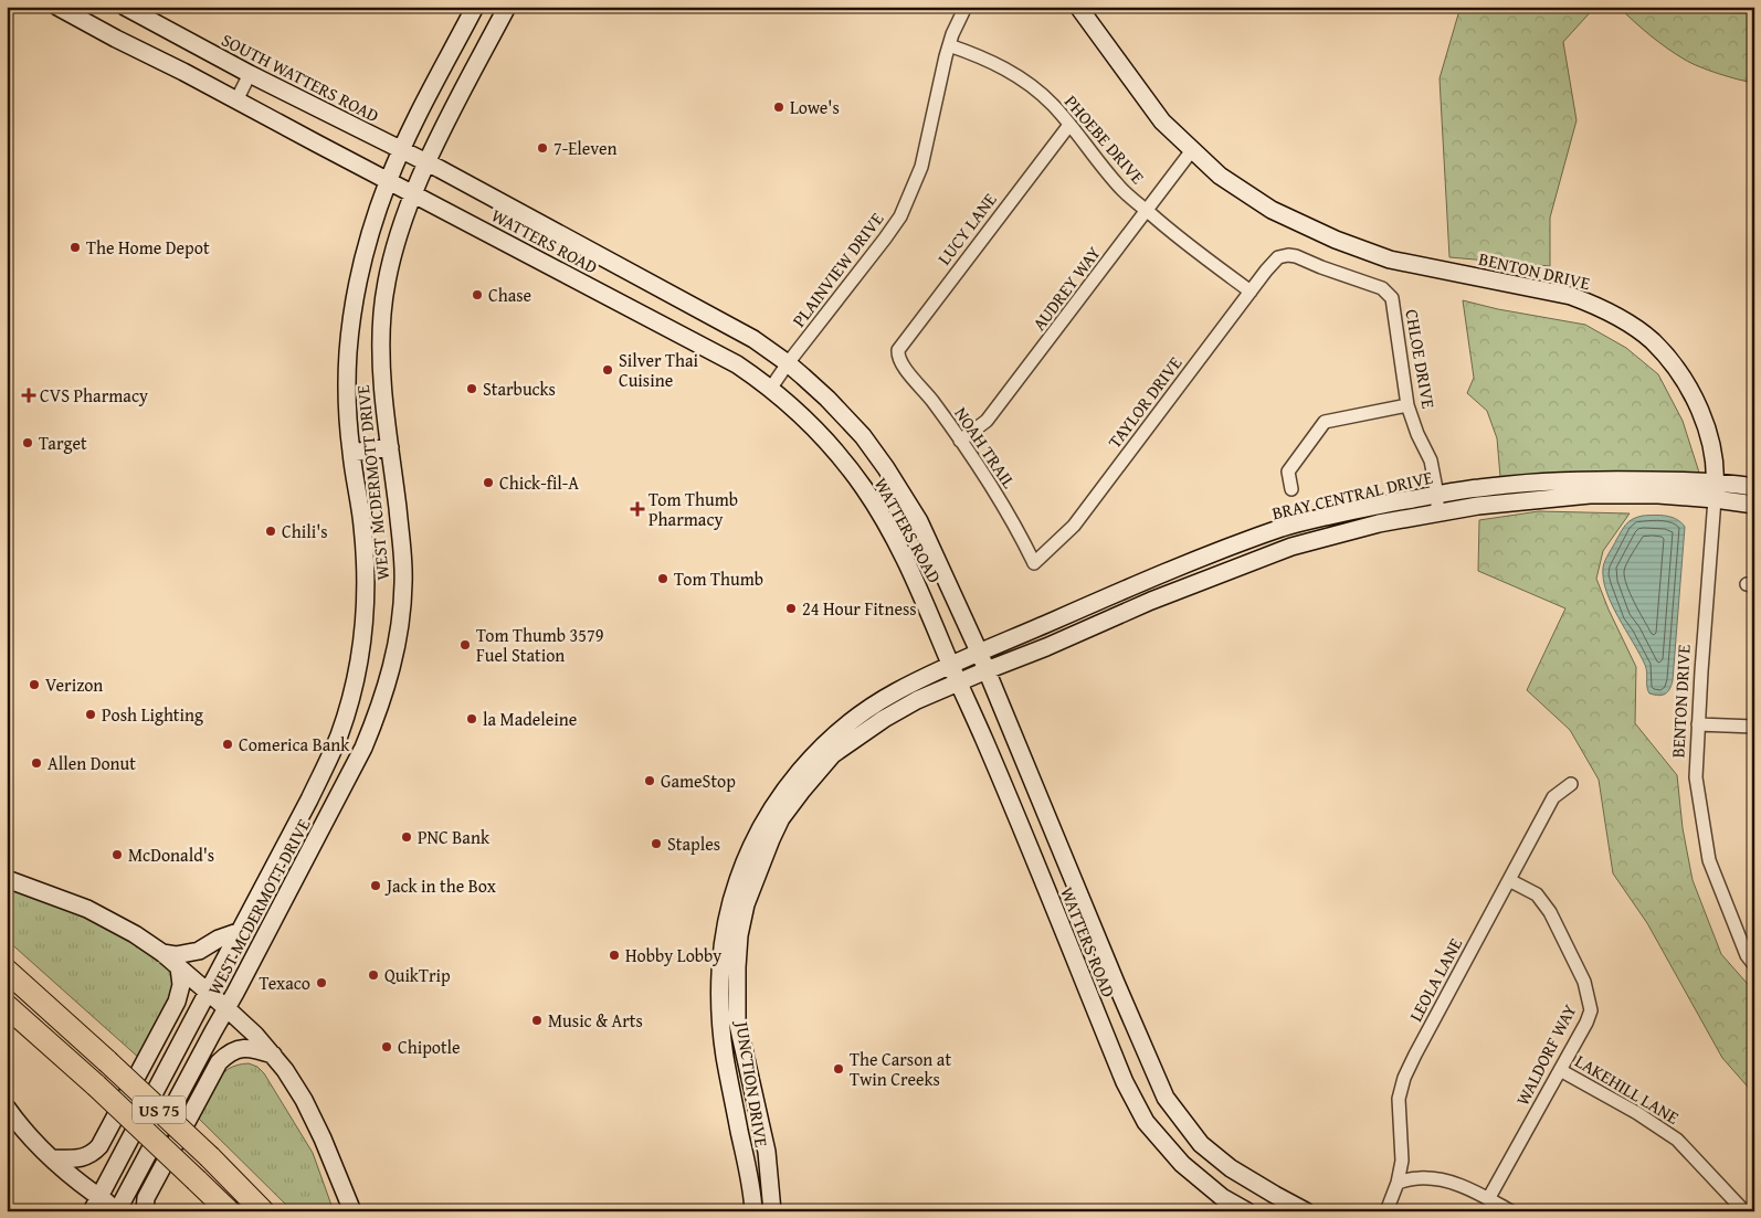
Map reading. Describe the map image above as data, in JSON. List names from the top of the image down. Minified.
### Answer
{"streets":{"highway":["US 75"],"main road":["SOUTH WATTERS ROAD","WATTERS ROAD","BENTON DRIVE","WEST MCDERMOTT DRIVE","BRAY CENTRAL DRIVE","JUNCTION DRIVE"],"street":["PHOEBE DRIVE","LUCY LANE","PLAINVIEW DRIVE","AUDREY WAY","CHLOE DRIVE","TAYLOR DRIVE","NOAH TRAIL","LEOLA LANE","WALDORF WAY","LAKEHILL LANE"]},"crossings":[["SOUTH WATTERS ROAD","WATTERS ROAD"],["SOUTH WATTERS ROAD","WEST MCDERMOTT DRIVE"],["PHOEBE DRIVE","LUCY LANE"],["PHOEBE DRIVE","PLAINVIEW DRIVE"],["PHOEBE DRIVE","AUDREY WAY"],["PHOEBE DRIVE","TAYLOR DRIVE"],["LUCY LANE","NOAH TRAIL"],["WATTERS ROAD","PLAINVIEW DRIVE"],["WATTERS ROAD","WEST MCDERMOTT DRIVE"],["WATTERS ROAD","BRAY CENTRAL DRIVE"],["WATTERS ROAD","JUNCTION DRIVE"],["BENTON DRIVE","AUDREY WAY"],["BENTON DRIVE","BRAY CENTRAL DRIVE"],["AUDREY WAY","NOAH TRAIL"],["CHLOE DRIVE","TAYLOR DRIVE"],["CHLOE DRIVE","BRAY CENTRAL DRIVE"],["TAYLOR DRIVE","NOAH TRAIL"],["BRAY CENTRAL DRIVE","JUNCTION DRIVE"],["LEOLA LANE","WALDORF WAY"],["WALDORF WAY","LAKEHILL LANE"]],"places":{"other":["Lowe's","7-Eleven","The Home Depot","Chase","Silver Thai Cuisine","Starbucks","Target","Chick-fil-A","Chili's","Tom Thumb","24 Hour Fitness","Tom Thumb 3579 Fuel Station","Verizon","Posh Lighting","la Madeleine","Comerica Bank","Allen Donut","GameStop","PNC Bank","Staples","McDonald's","Jack in the Box","Hobby Lobby","QuikTrip","Texaco","Music & Arts","Chipotle","The Carson at Twin Creeks"],"health":["CVS Pharmacy","Tom Thumb Pharmacy"]}}
